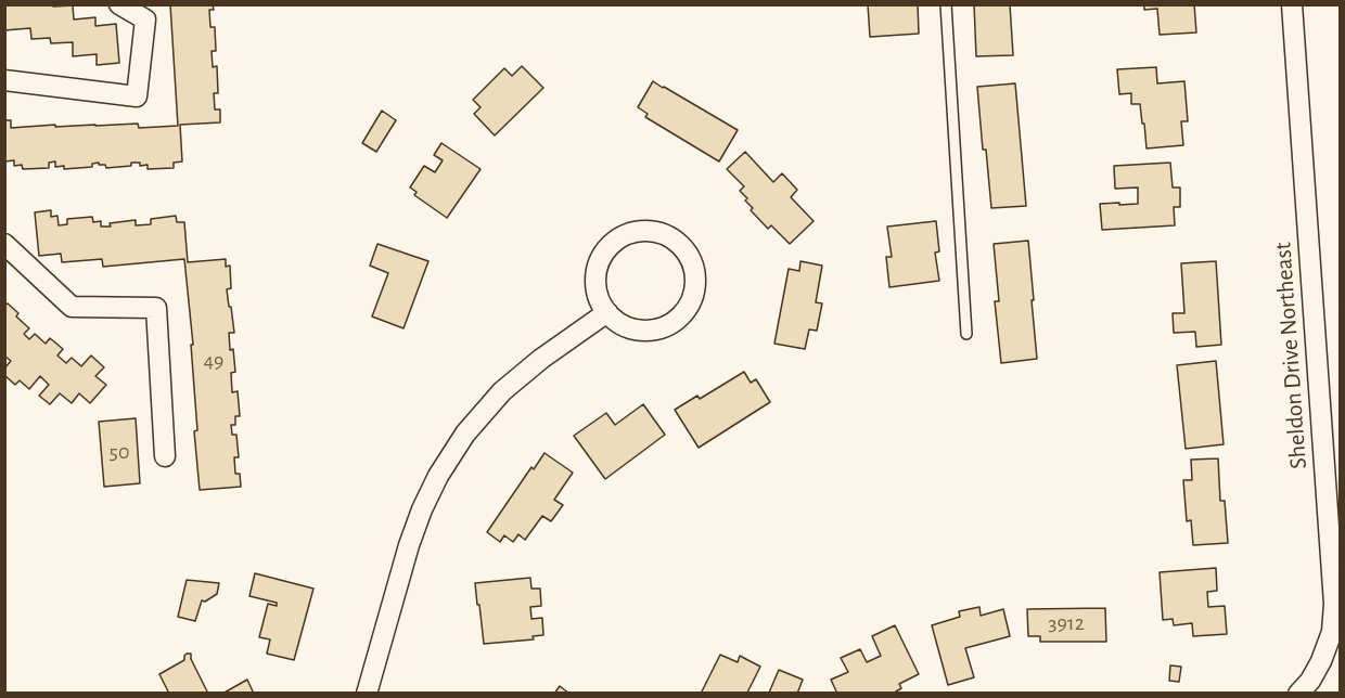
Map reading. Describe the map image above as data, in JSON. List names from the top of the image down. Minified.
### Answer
{"streets":{"street":["Sheldon Drive Northeast"]},"house_numbers":["49","50","3912"]}
